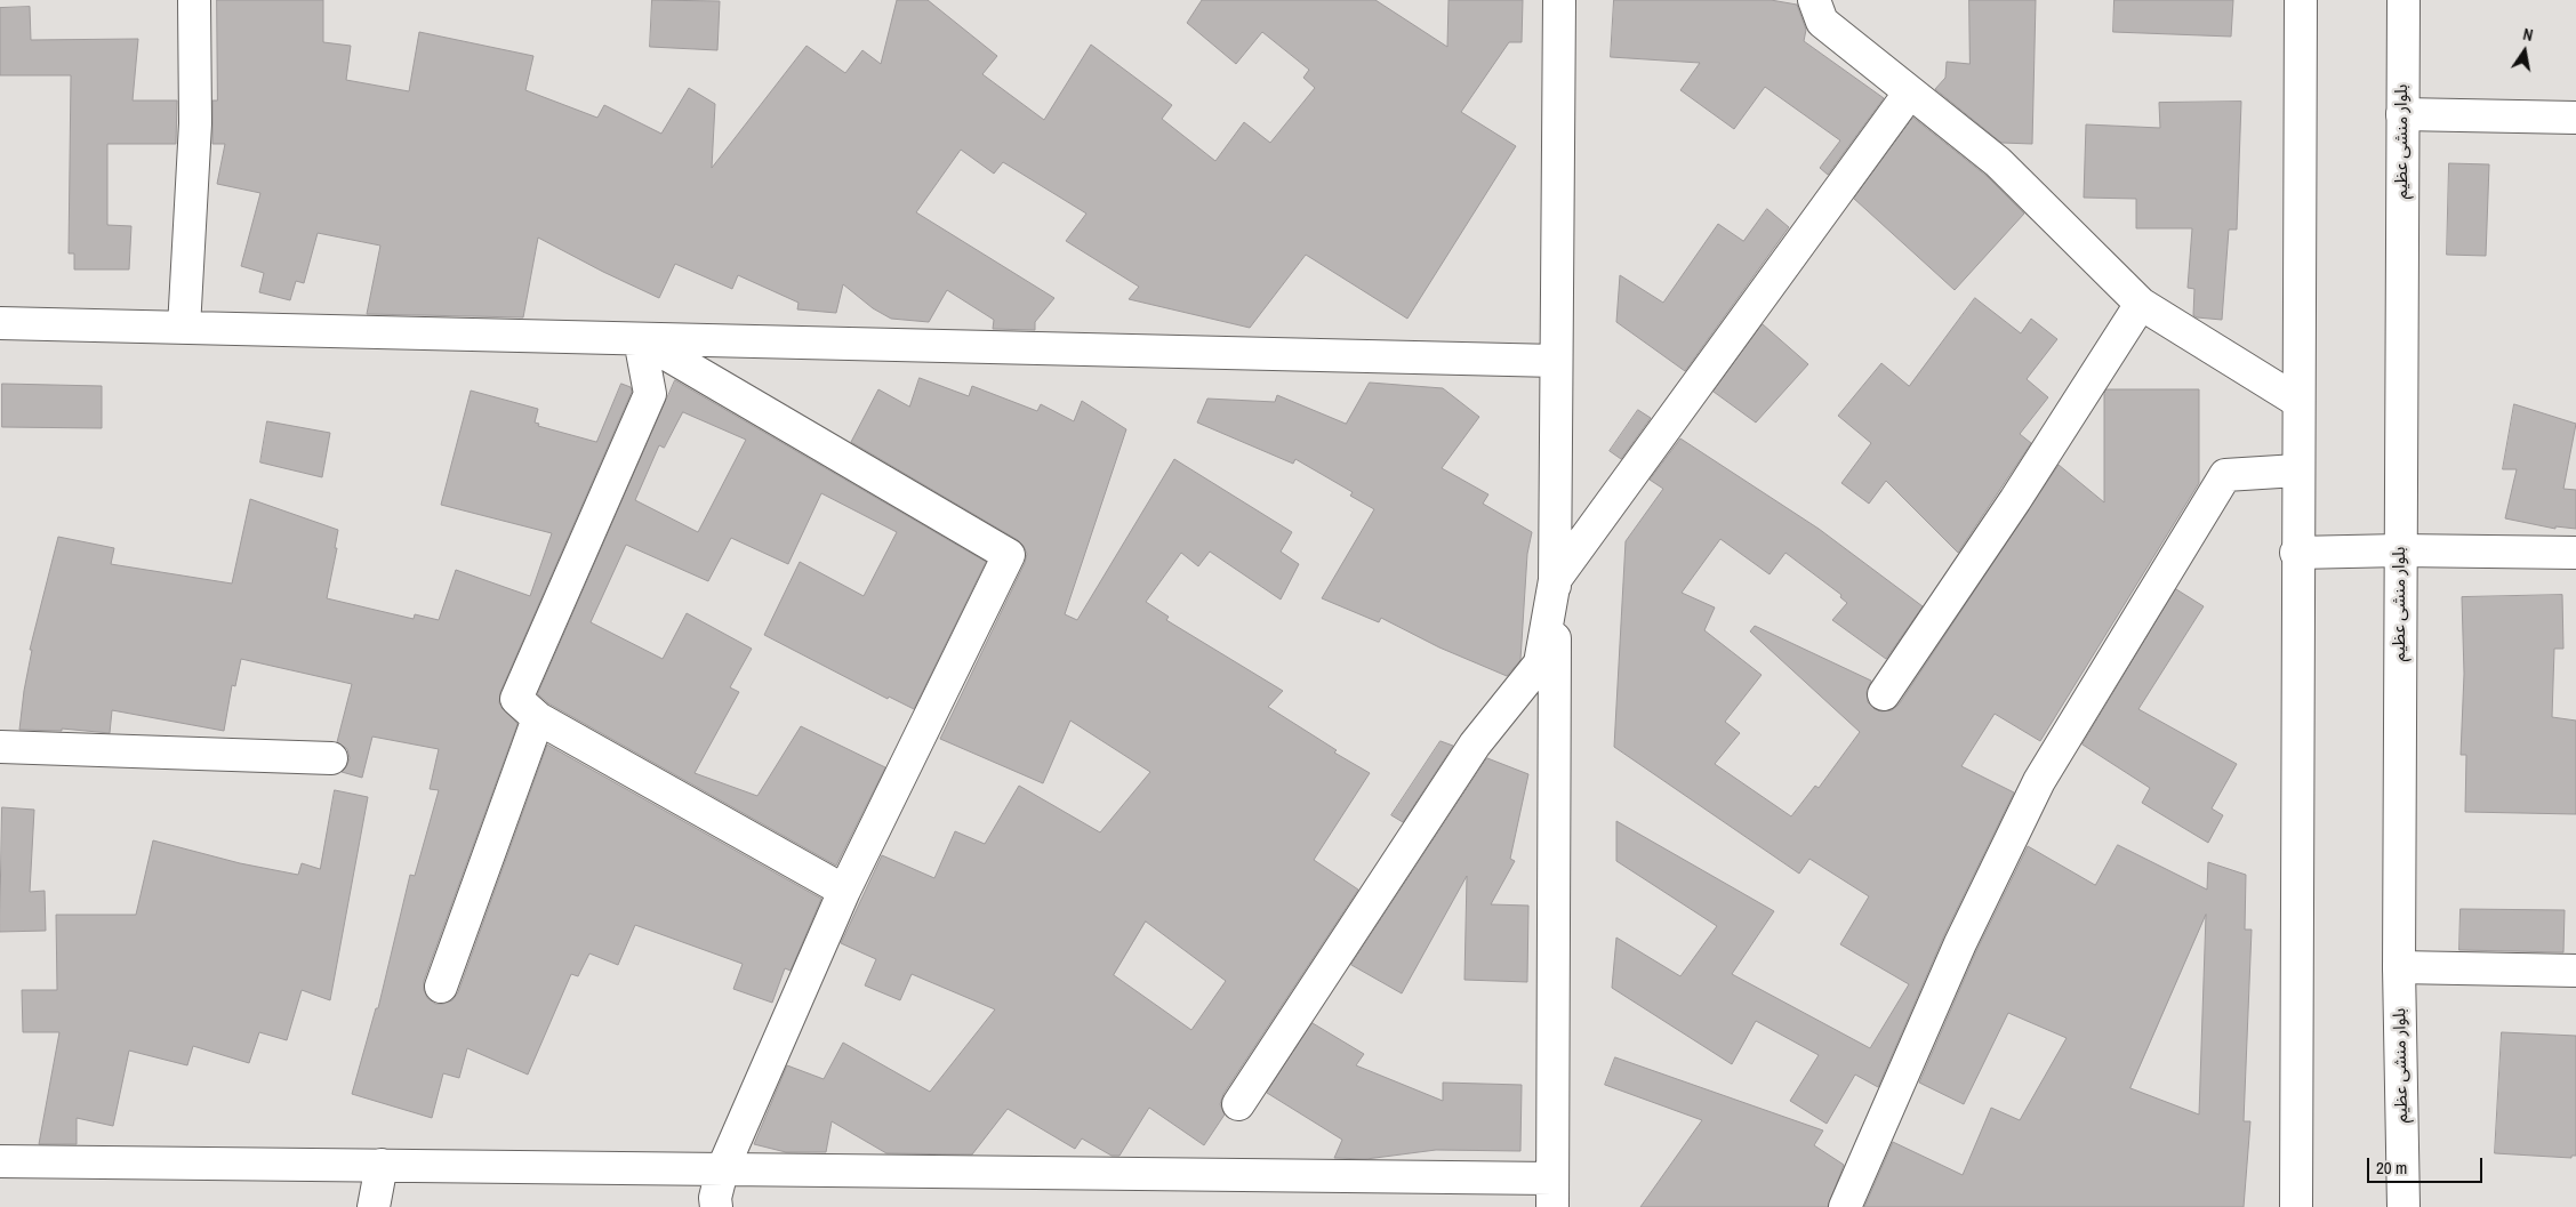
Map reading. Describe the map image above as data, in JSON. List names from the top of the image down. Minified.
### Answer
{"streets":{"street":["بلوار منشی عظیم"]},"scale_bar":"20 m","north":"top"}
